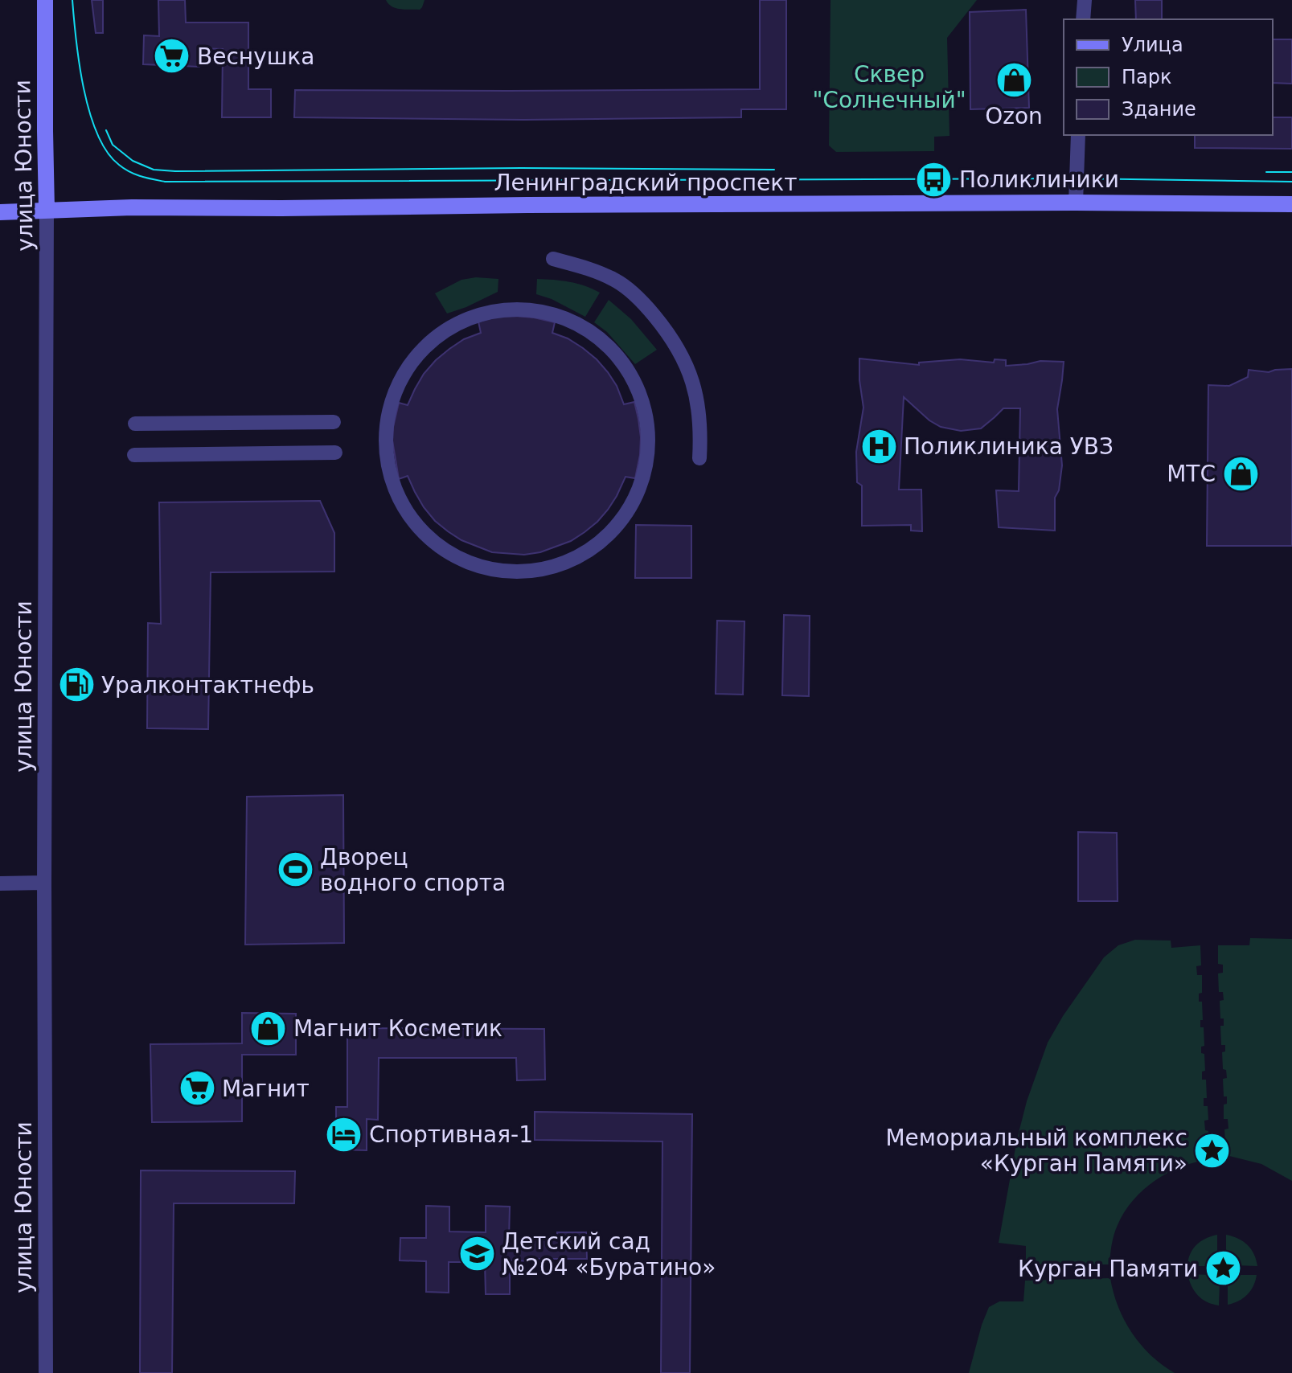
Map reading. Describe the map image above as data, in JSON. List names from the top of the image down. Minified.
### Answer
{"streets":{"main road":["улица Юности","Ленинградский проспект"]},"crossings":[["улица Юности","Ленинградский проспект"]],"parks":["Сквер \"Солнечный\""],"places":{"supermarket":["Веснушка","Магнит"],"shop":["Ozon","МТС","Магнит Косметик"],"bus stop":["Поликлиники"],"hospital":["Поликлиника УВЗ"],"fuel station":["Уралконтактнефь"],"sports":["Дворец водного спорта"],"hotel":["Спортивная-1"],"place":["Мемориальный комплекс «Курган Памяти»","Курган Памяти"],"school or university":["Детский сад №204 «Буратино»"]},"legend":["Улица","Парк","Здание"]}
